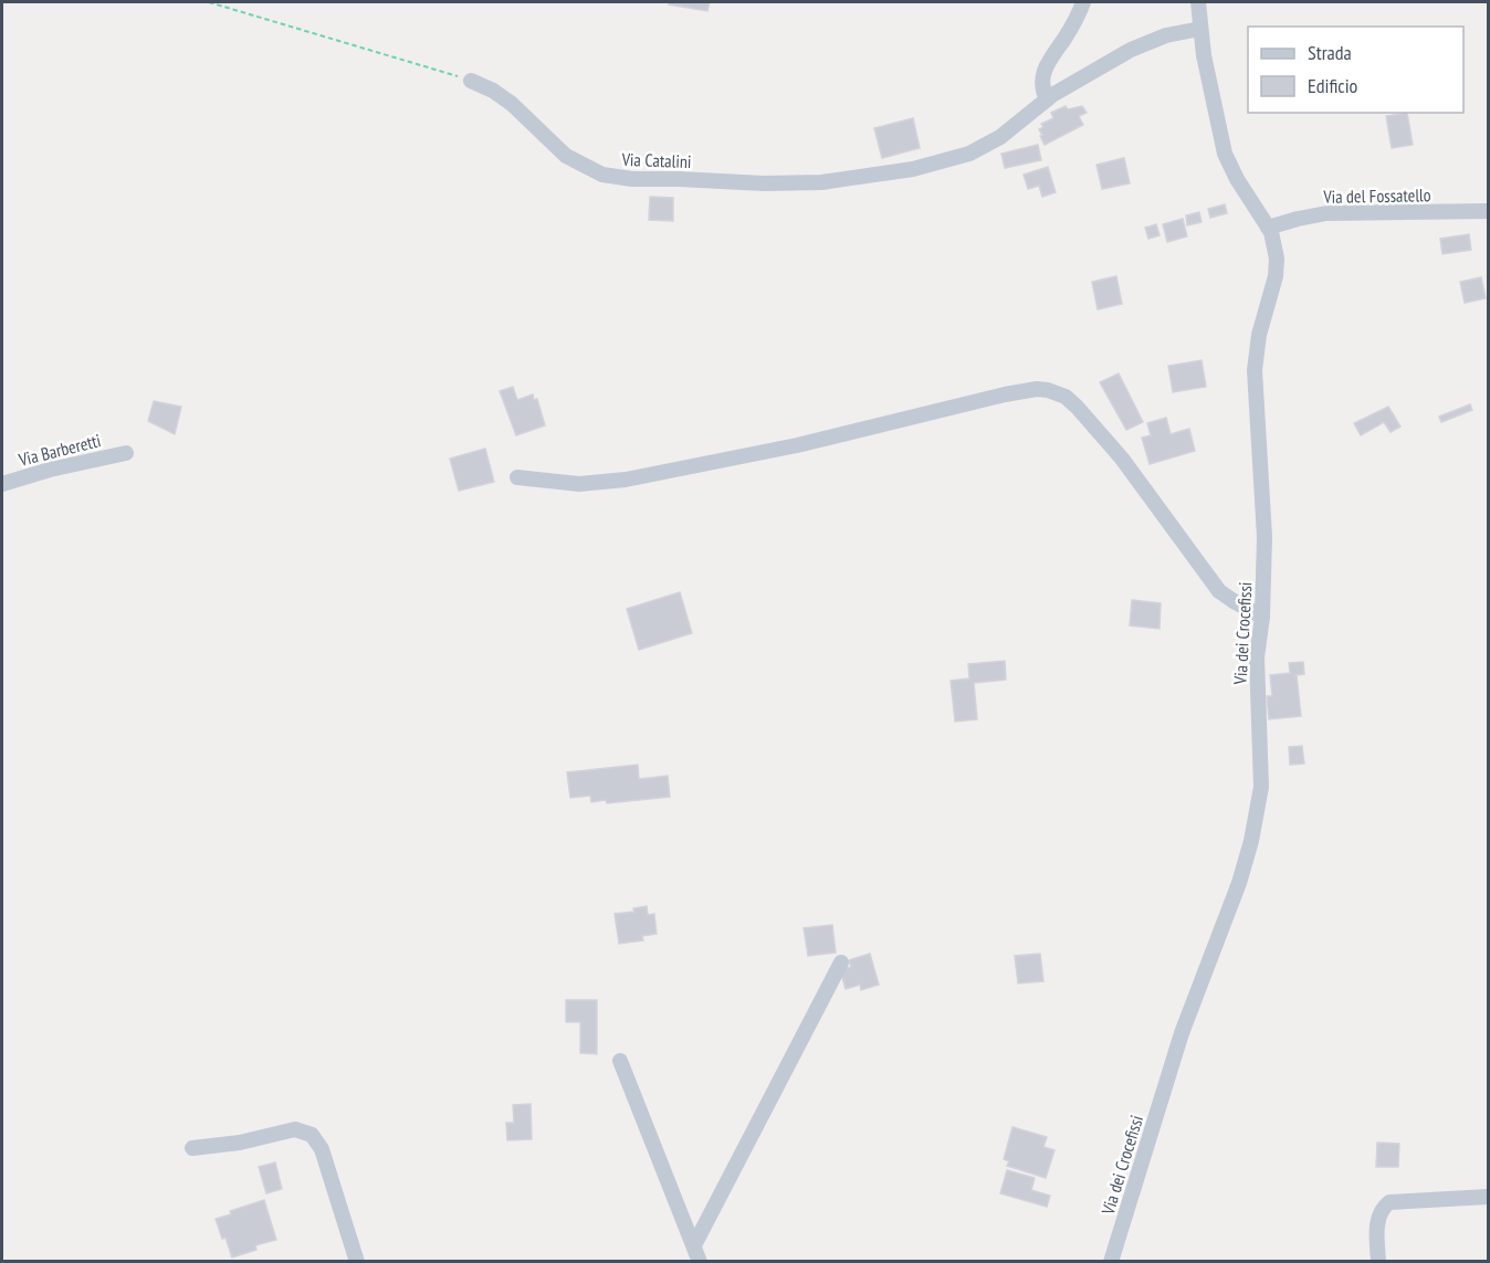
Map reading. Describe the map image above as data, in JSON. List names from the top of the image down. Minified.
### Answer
{"streets":{"street":["Via Catalini","Via del Fossatello","Via Barberetti","Via dei Crocefissi"]},"crossings":[["Via Catalini","Via dei Crocefissi"],["Via del Fossatello","Via dei Crocefissi"]],"legend":["Strada","Edificio"]}
